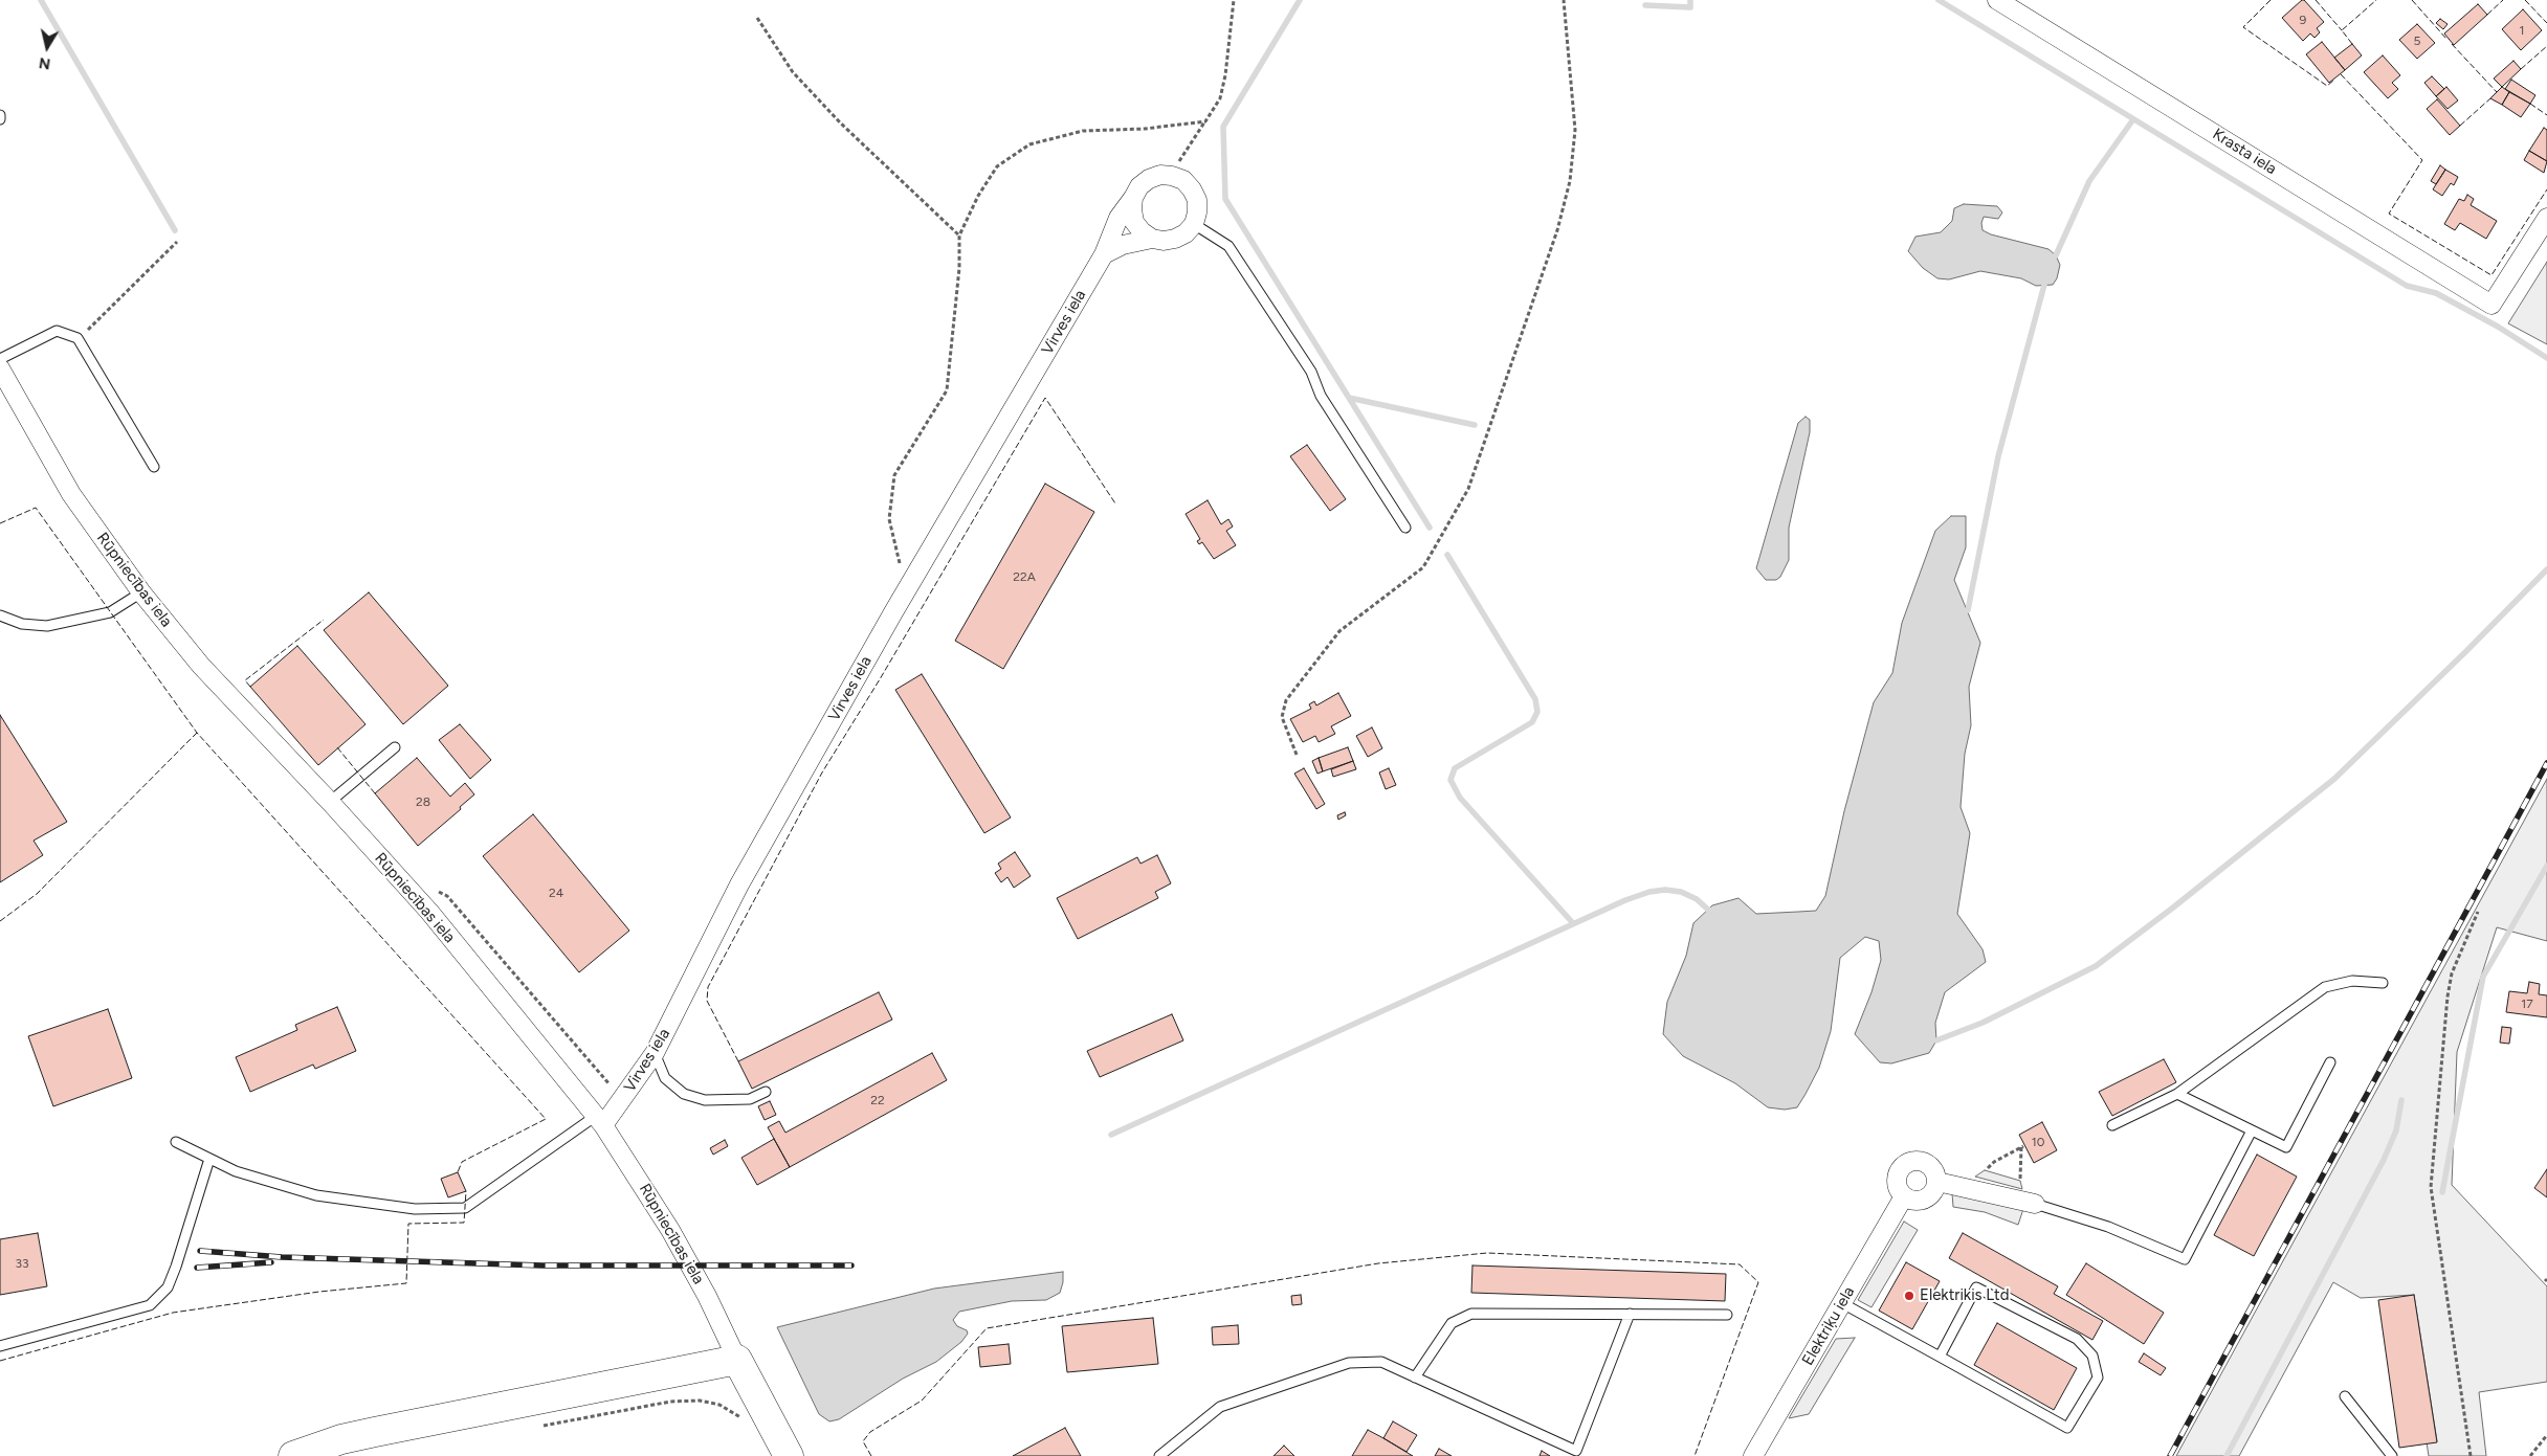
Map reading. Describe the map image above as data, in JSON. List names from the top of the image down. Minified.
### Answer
{"streets":{"main road":["Rūpniecības iela"],"street":["Krasta iela","Virves iela","Elektriķu iela"]},"crossings":[["Virves iela","Rūpniecības iela"]],"places":["Elektrikis Ltd"],"house_numbers":["9","1","5","22A","28","24","17","22","10","33"],"north":"bottom"}
